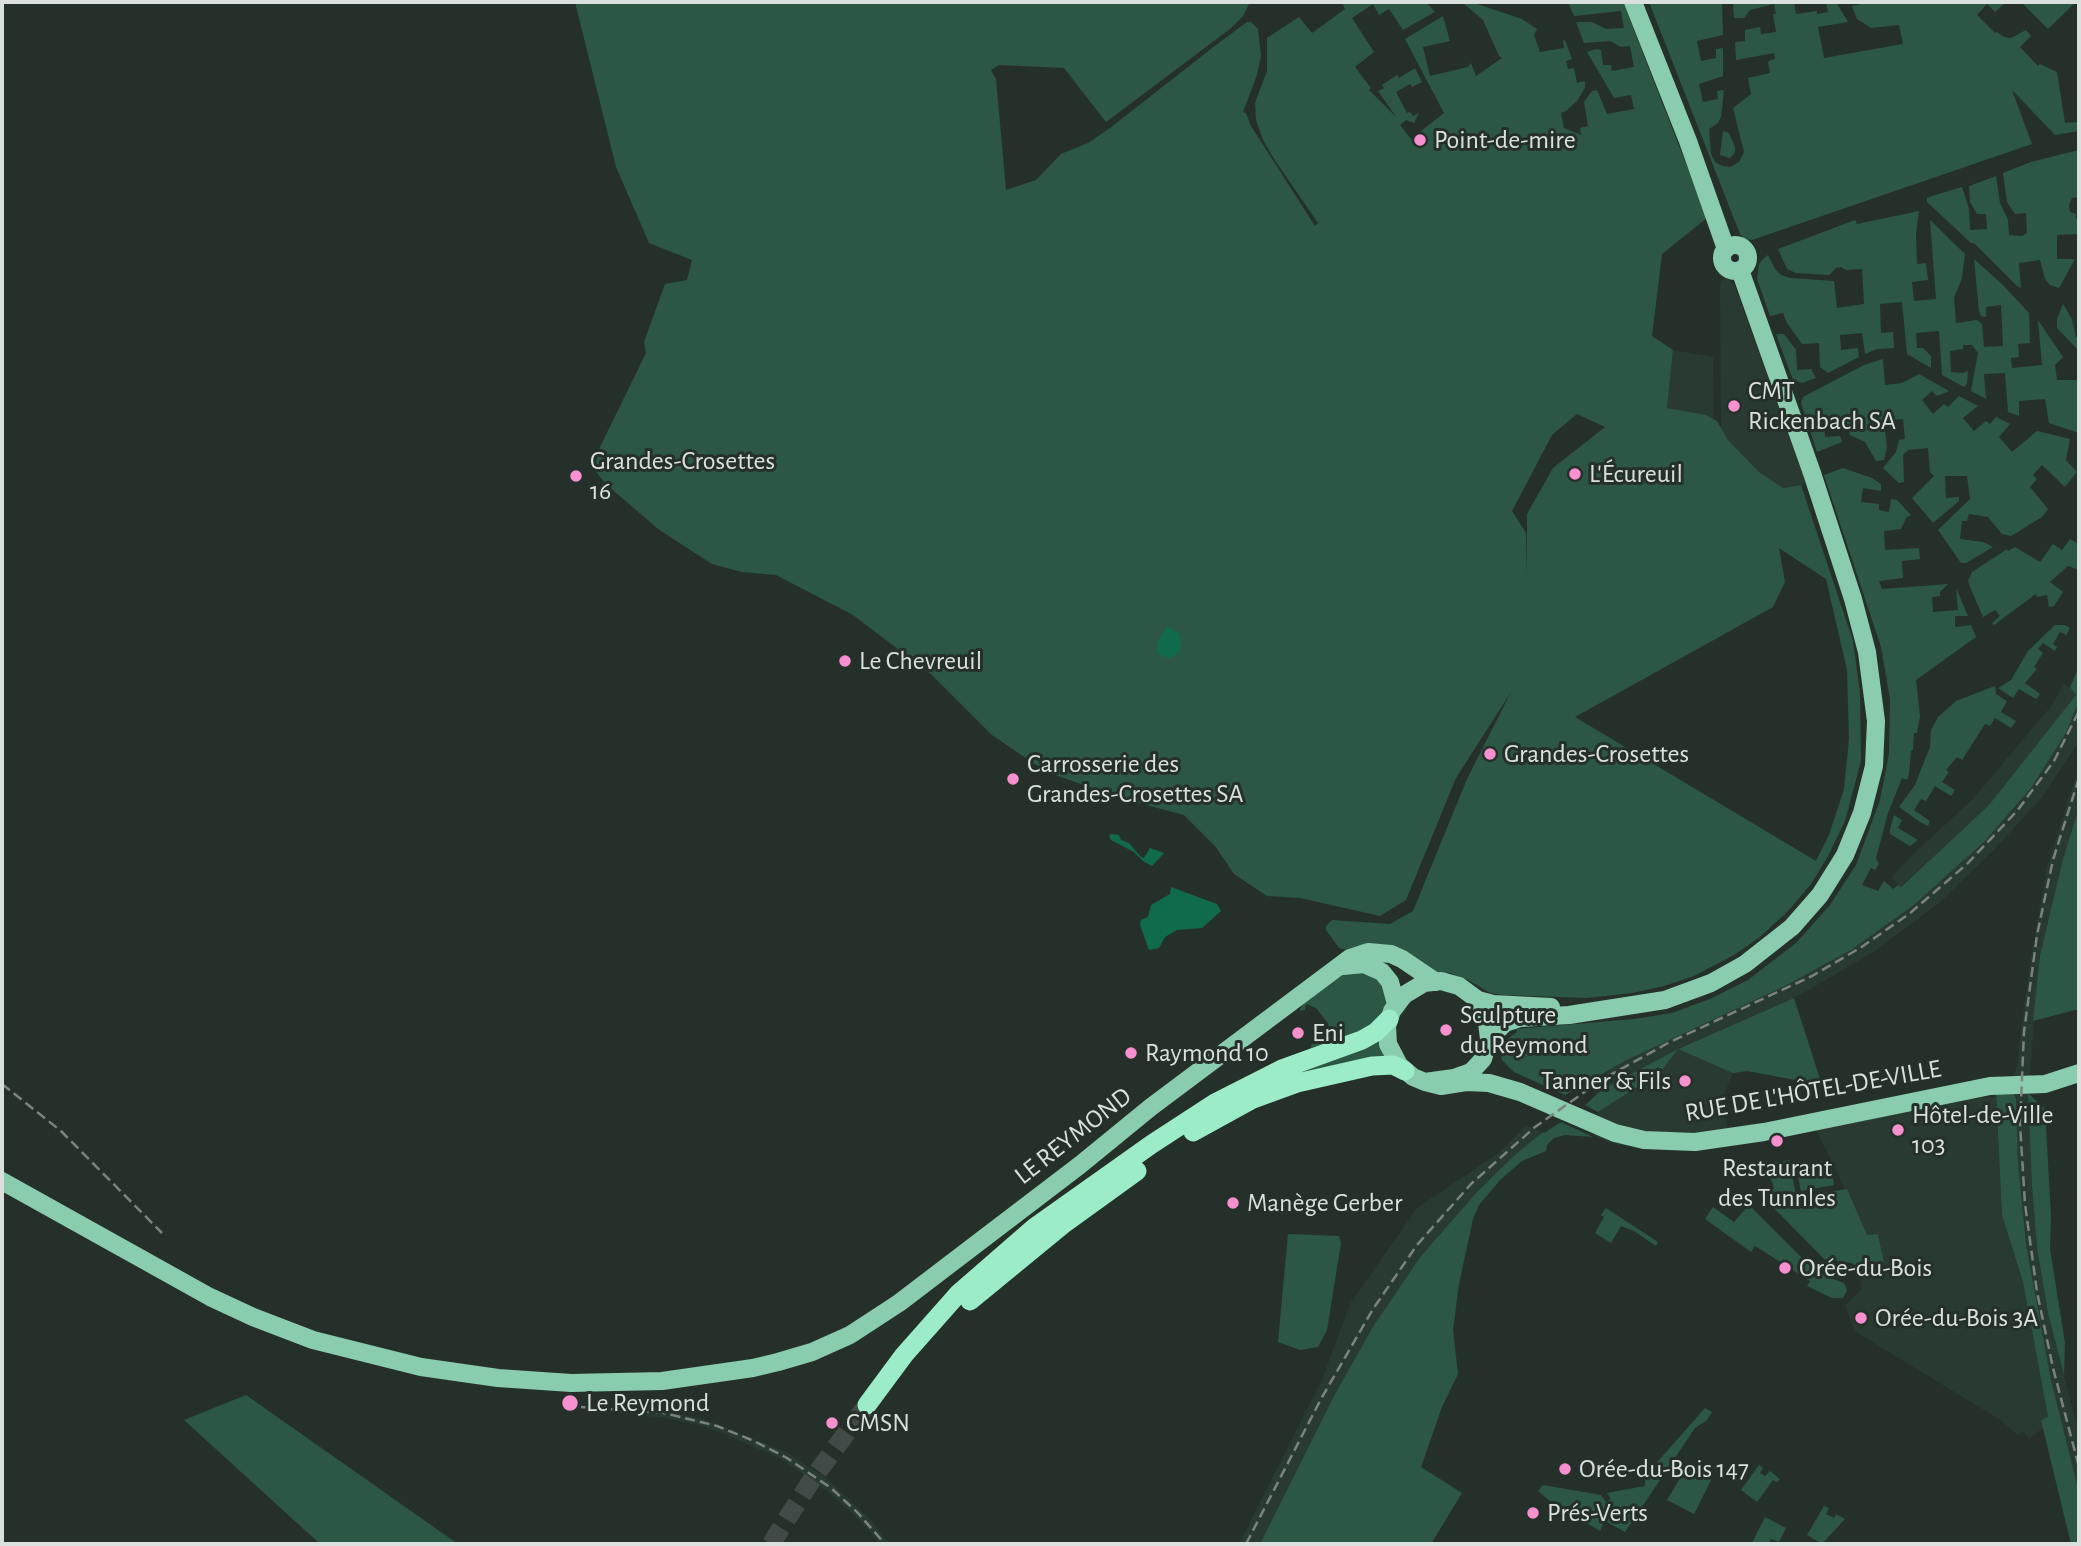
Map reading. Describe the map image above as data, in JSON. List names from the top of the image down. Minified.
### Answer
{"streets":{"main road":["RUE DE L'HÔTEL-DE-VILLE","LE REYMOND"]},"crossings":[["RUE DE L'HÔTEL-DE-VILLE","LE REYMOND"]],"places":["Point-de-mire","CMT Rickenbach SA","L'Écureuil","Grandes-Crosettes 16","Le Chevreuil","Grandes-Crosettes","Carrosserie des Grandes-Crosettes SA","Sculpture du Reymond","Eni","Raymond 10","Tanner & Fils","Hôtel-de-Ville 103","Restaurant des Tunnles","Manège Gerber","Orée-du-Bois","Orée-du-Bois 3A","Le Reymond","CMSN","Orée-du-Bois 147","Prés-Verts"]}
